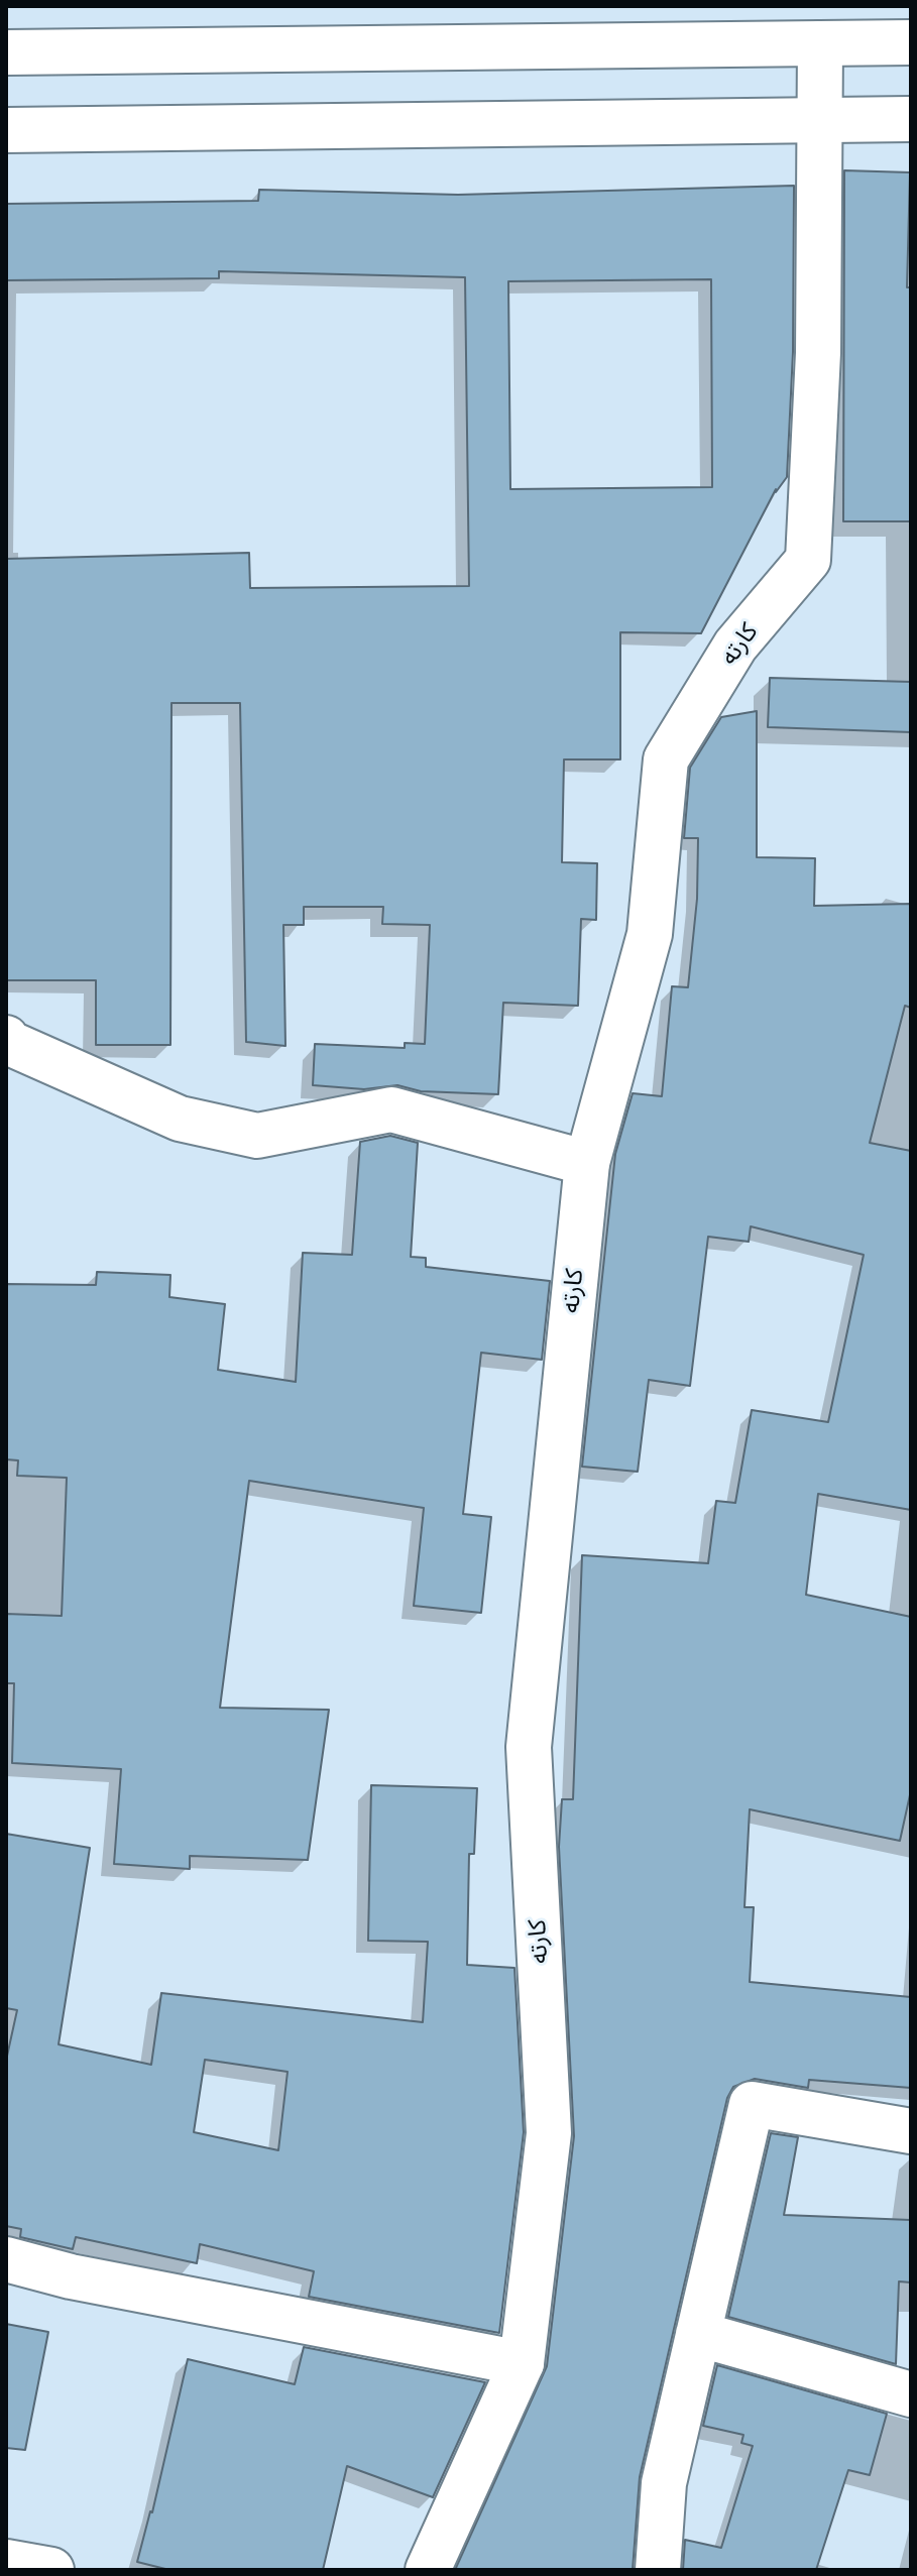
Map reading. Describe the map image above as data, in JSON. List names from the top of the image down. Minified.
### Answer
{"streets":{"street":["کارته"]}}
